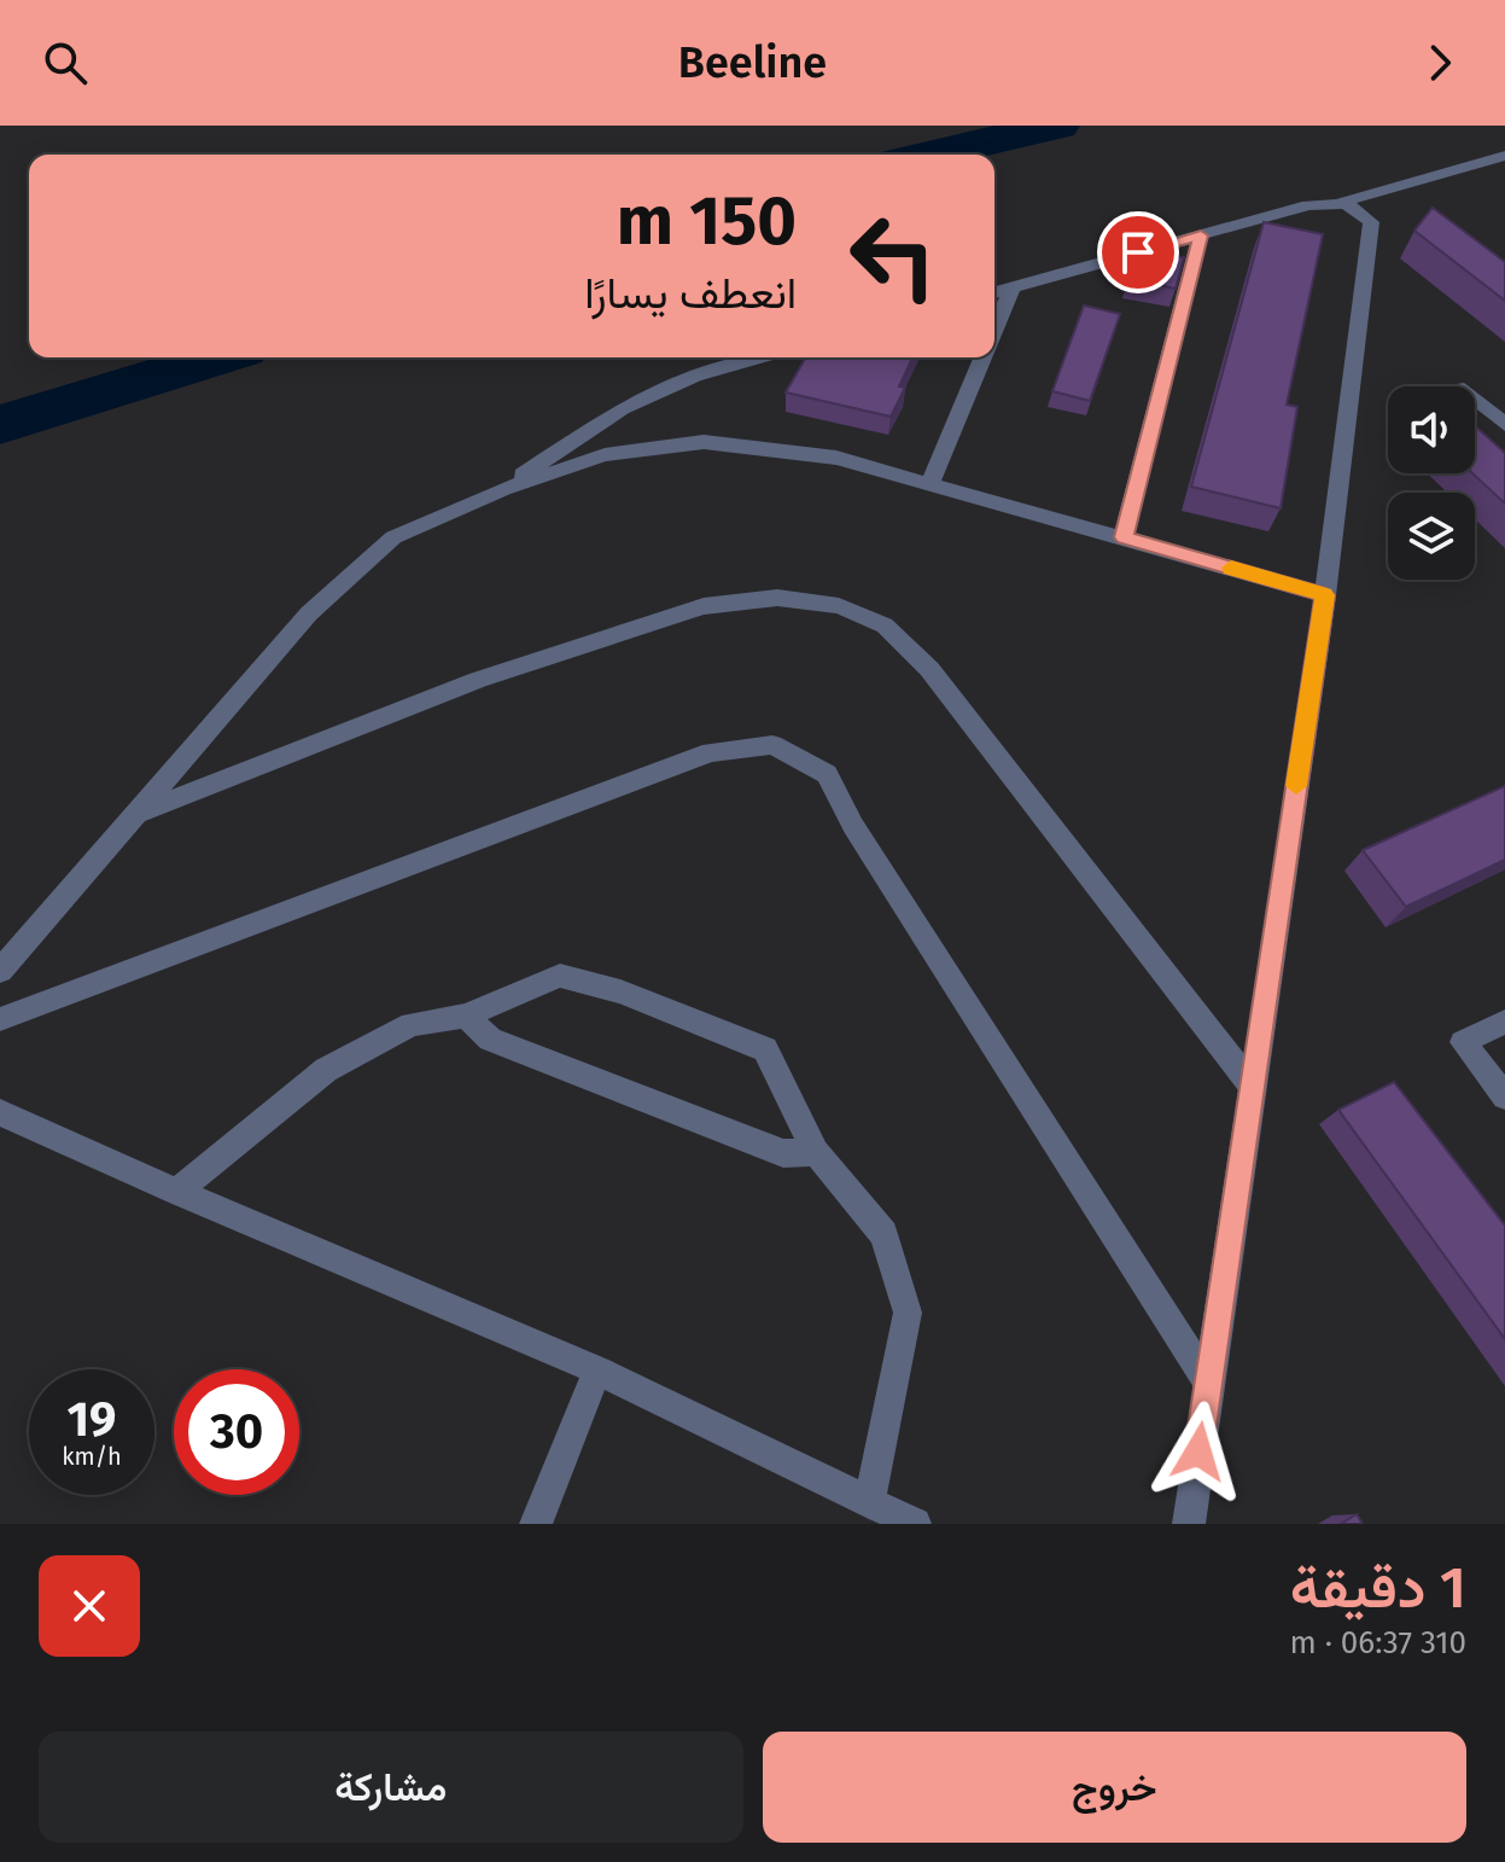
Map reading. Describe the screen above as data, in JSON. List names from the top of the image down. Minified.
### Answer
{"page":{"header":"Beeline","turn":["150 m","انعطف يسارًا"],"speed":"19 km/h","limit":"30","heading":["1 دقيقة","310 m · 06:37"],"buttons":["خروج","مشاركة"]}}
